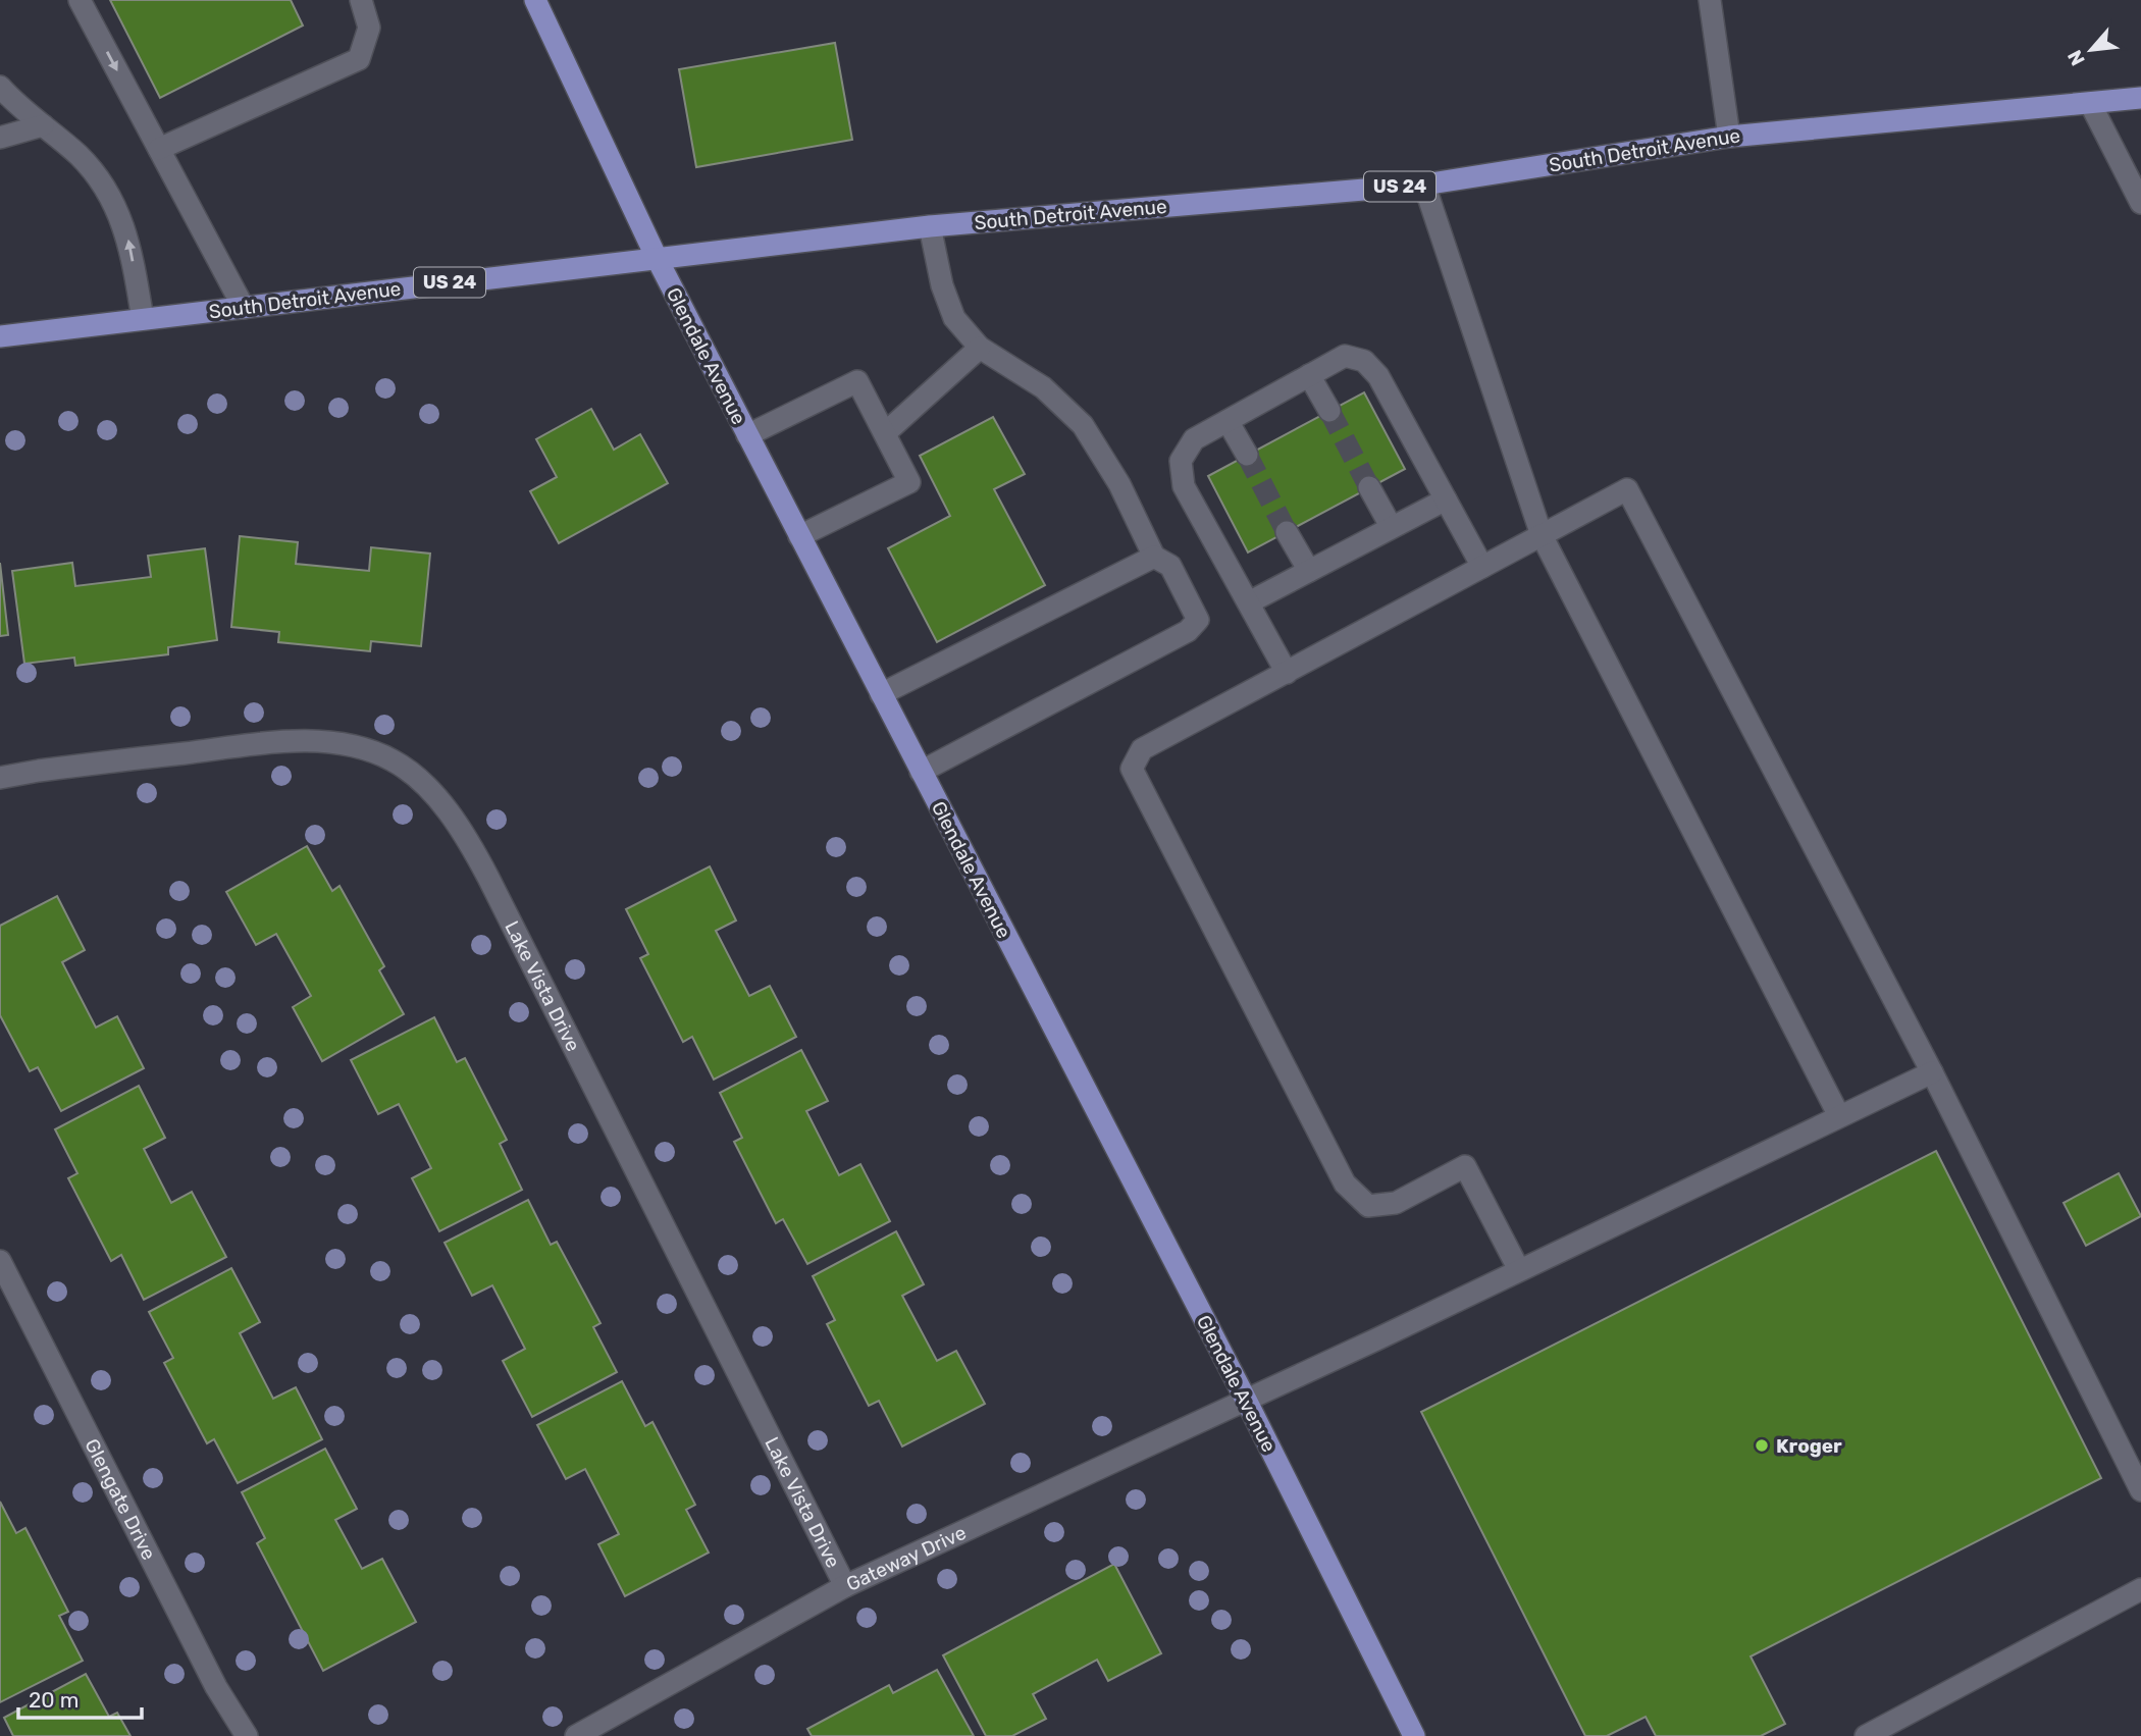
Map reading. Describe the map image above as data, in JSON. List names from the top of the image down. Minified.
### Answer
{"streets":{"main road":["South Detroit Avenue","US 24","Glendale Avenue"],"street":["Lake Vista Drive","Glengate Drive","Gateway Drive"]},"crossings":[["South Detroit Avenue","Glendale Avenue"],["Glendale Avenue","Gateway Drive"],["Lake Vista Drive","Gateway Drive"]],"places":["Kroger"],"scale_bar":"20 m","north":"bottom left"}
